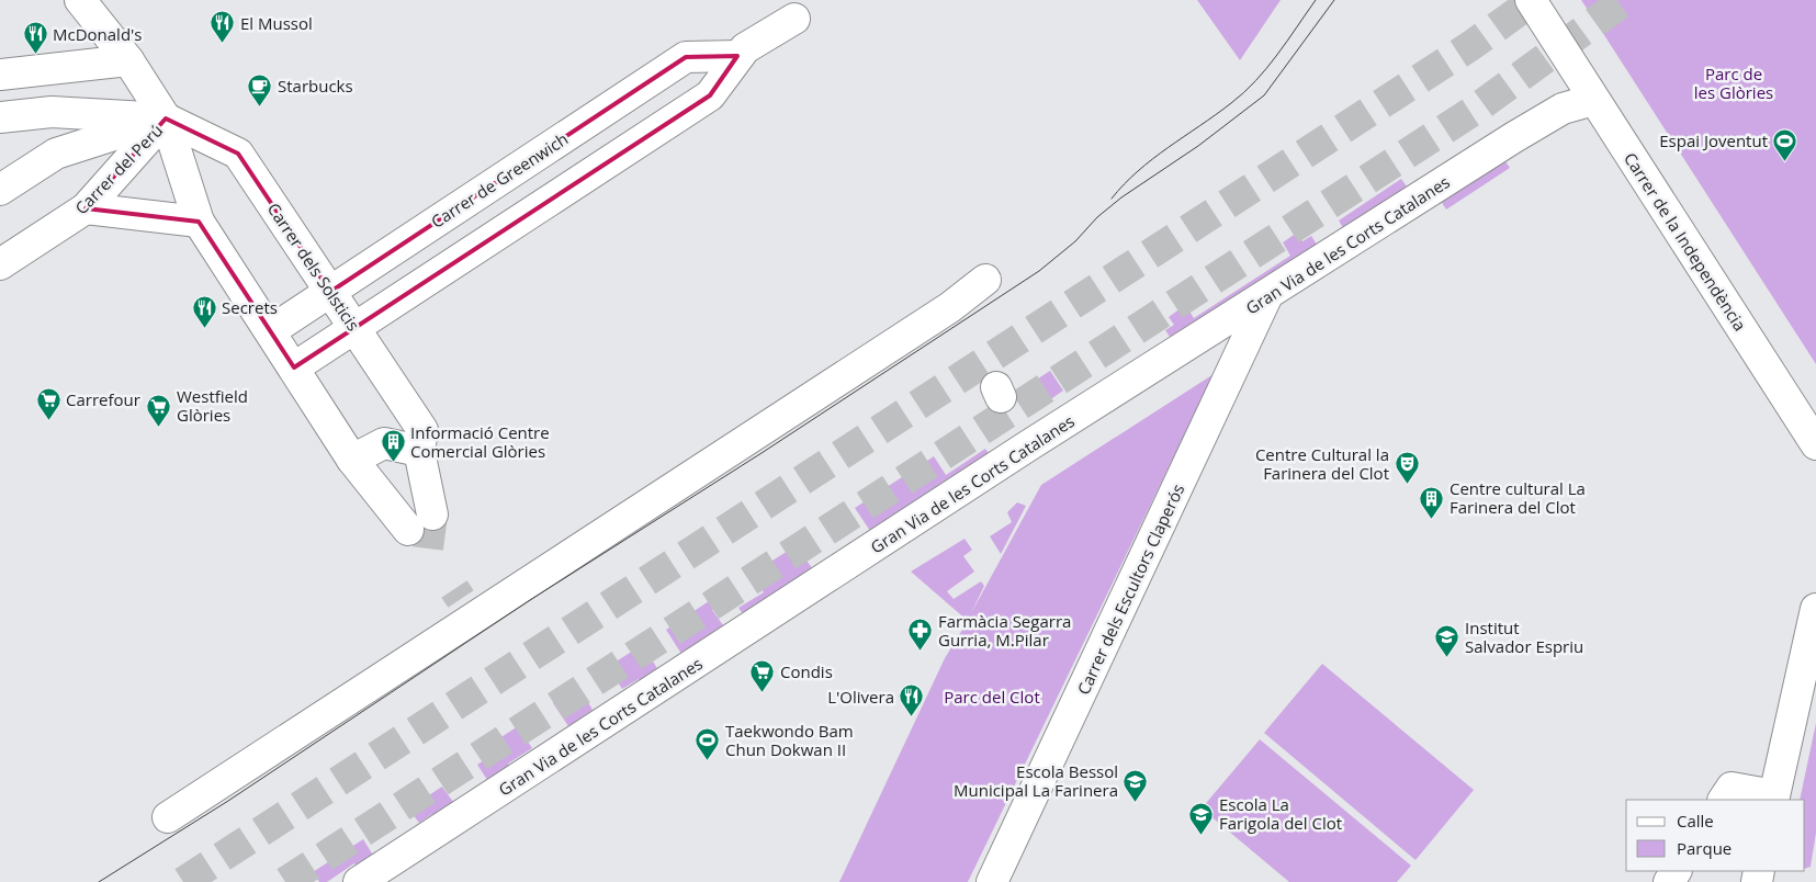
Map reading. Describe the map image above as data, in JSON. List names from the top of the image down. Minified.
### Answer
{"streets":{"street":["Carrer del Perú","Carrer de Greenwich","Carrer de la Independència","Gran Via de les Corts Catalanes","Carrer dels Solsticis","Carrer dels Escultors Claperós"]},"crossings":[["Carrer del Perú","Carrer dels Solsticis"],["Carrer de Greenwich","Carrer dels Solsticis"],["Carrer de la Independència","Gran Via de les Corts Catalanes"],["Gran Via de les Corts Catalanes","Carrer dels Escultors Claperós"]],"parks":["Parc de les Glòries","Parc del Clot"],"places":{"restaurant":["El Mussol","McDonald's","Secrets","L'Olivera"],"cafe":["Starbucks"],"sports":["Espai Joventut","Taekwondo Bam Chun Dokwan II"],"supermarket":["Carrefour","Westfield Glòries","Condis"],"building":["Informació Centre Comercial Glòries","Centre cultural La Farinera del Clot"],"theatre":["Centre Cultural la Farinera del Clot"],"pharmacy":["Farmàcia Segarra Gurria, M.Pilar"],"school or university":["Institut Salvador Espriu","Escola Bessol Municipal La Farinera","Escola La Farigola del Clot"]},"legend":["Calle","Parque"]}
